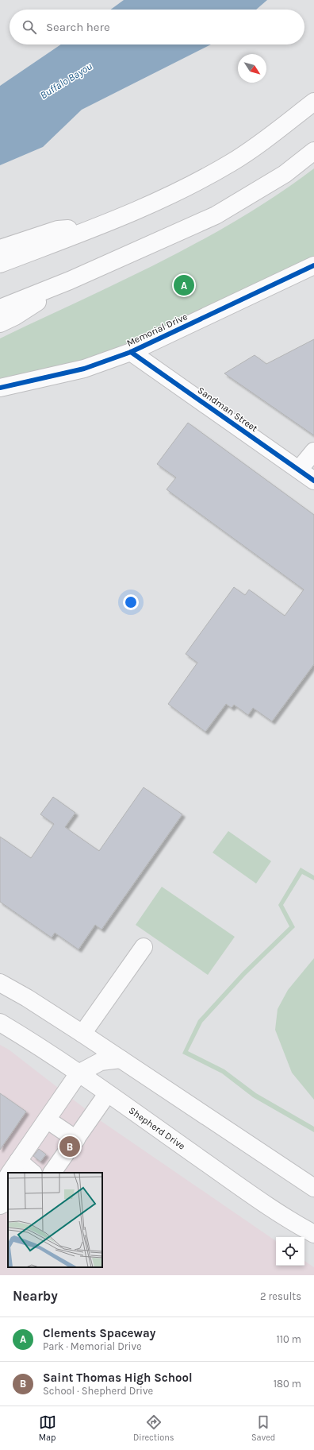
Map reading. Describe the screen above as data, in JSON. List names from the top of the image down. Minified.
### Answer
{"streets":{"main road":["Memorial Drive","Sandman Street","Shepherd Drive"]},"crossings":[["Memorial Drive","Sandman Street"]],"water":["Buffalo Bayou"],"north":"bottom right","page":{"search":"Search here","pins":["A","B"],"heading":["Nearby","2 results"],"list":[{"mark":"A","name":"Clements Spaceway","note":"Park · Memorial Drive","value":"110 m"},{"mark":"B","name":"Saint Thomas High School","note":"School · Shepherd Drive","value":"180 m"}],"nav":["Map","Directions","Saved"]}}
